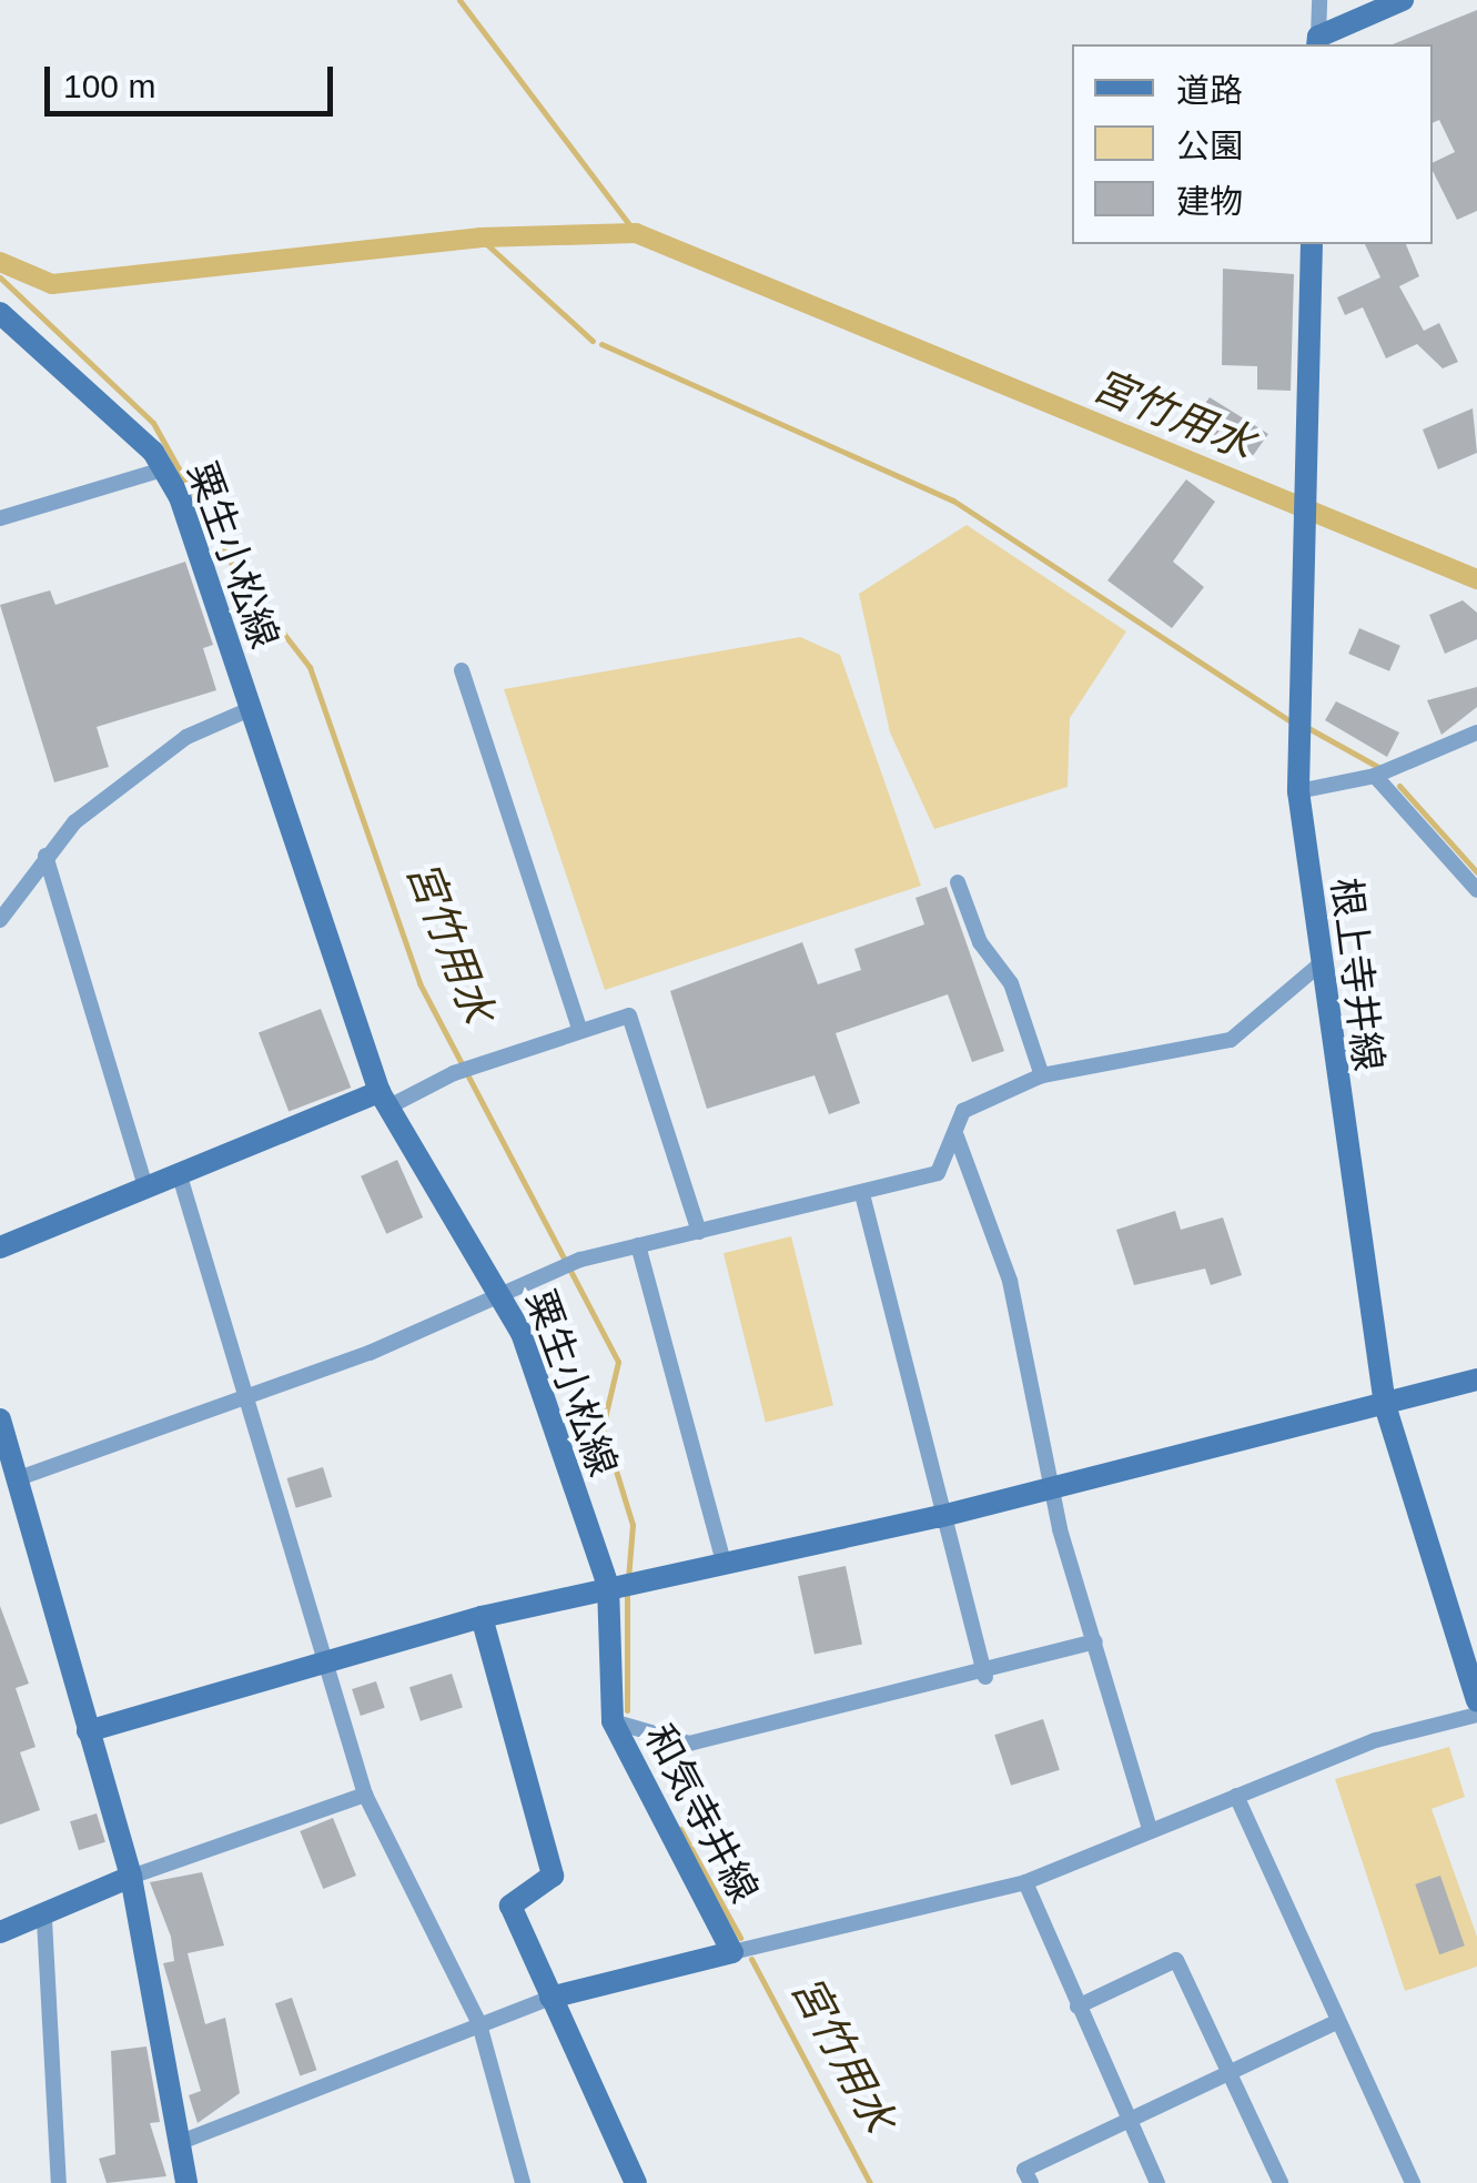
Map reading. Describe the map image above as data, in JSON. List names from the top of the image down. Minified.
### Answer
{"streets":{"main road":["粟生小松線","根上寺井線","和気寺井線"]},"crossings":[["粟生小松線","和気寺井線"]],"water":["宮竹用水"],"legend":["道路","公園","建物"],"scale_bar":"100 m"}
